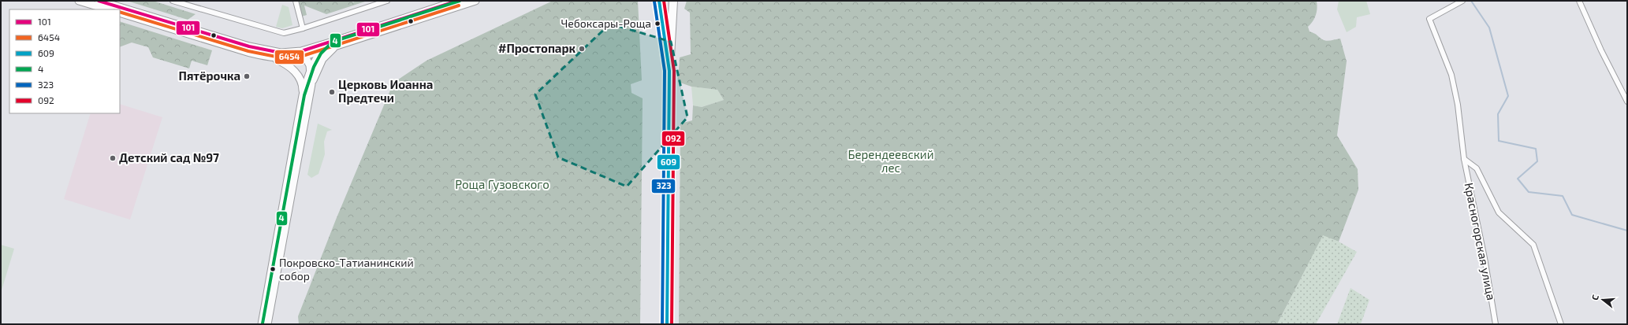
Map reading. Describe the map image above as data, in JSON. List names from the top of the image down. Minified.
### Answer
{"streets":{"street":["Красногорская улица"]},"parks":["Берендеевский лес","Роща Гузовского"],"places":["Чебоксары-Роща","#Простопарк","Пятёрочка","Церковь Иоанна Предтечи","Детский сад №97","Покровско-Татианинский собор"],"lines":["transit line 101","transit line 609","transit line 4","transit line 092","transit line 323","transit line 6454"],"legend":["101","6454","609","4","323","092"],"north":"left"}
